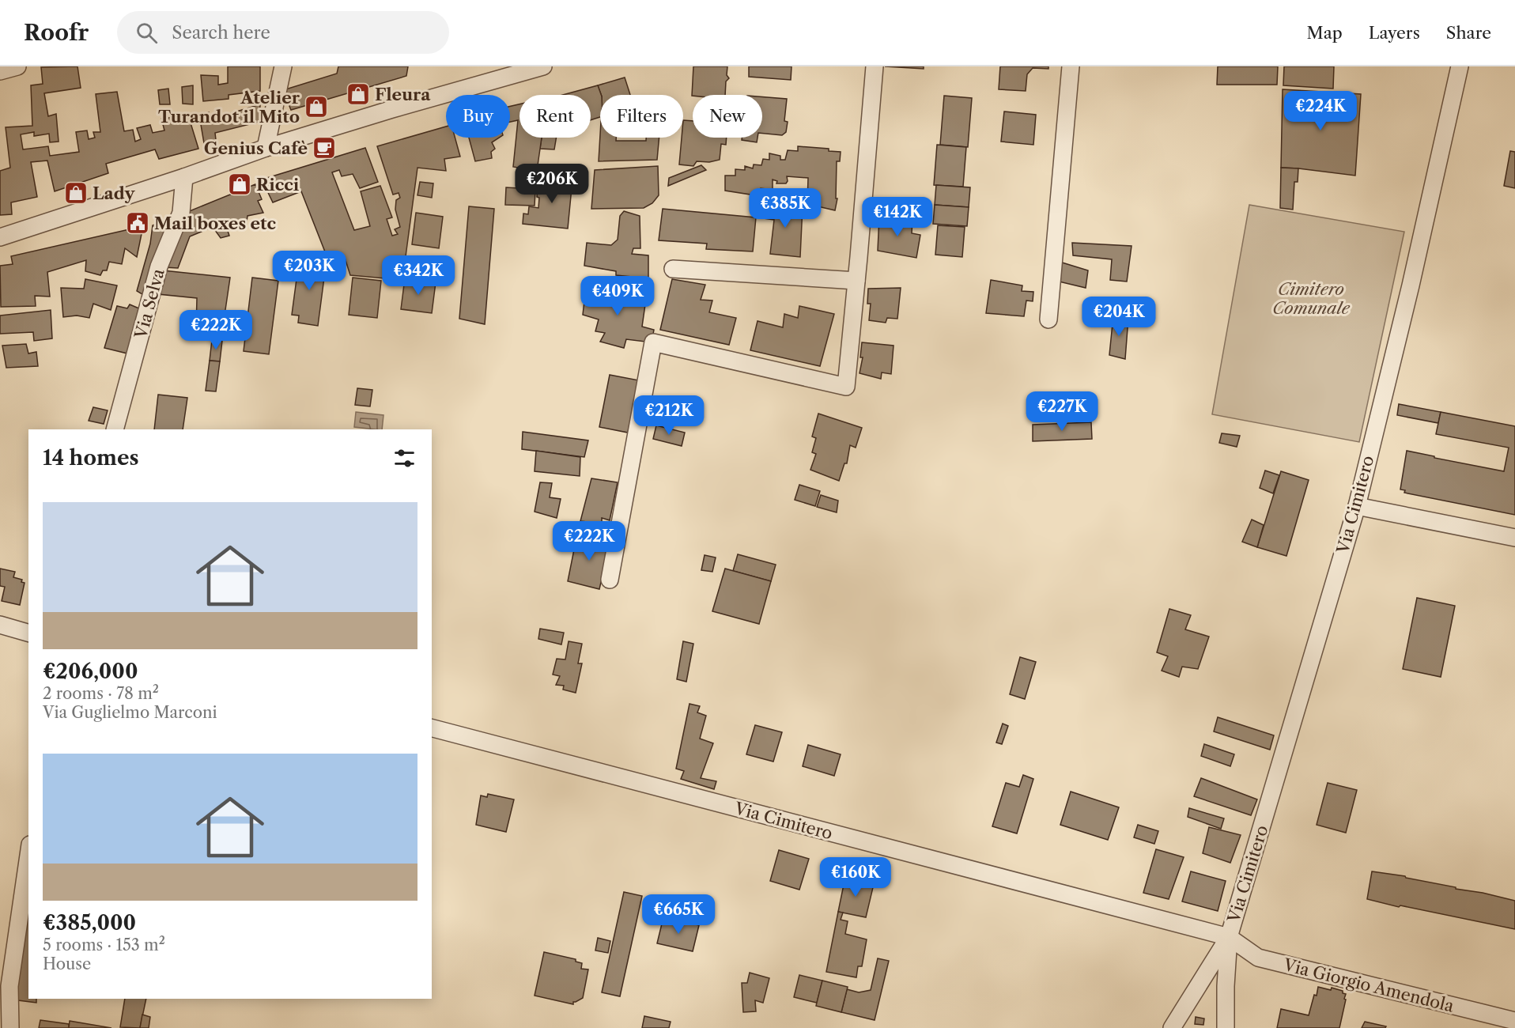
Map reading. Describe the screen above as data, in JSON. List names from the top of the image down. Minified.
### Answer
{"streets":{"street":["Via Selva","Via Cimitero","Via Giorgio Amendola"]},"crossings":[["Via Cimitero","Via Giorgio Amendola"]],"parks":["Cimitero Comunale"],"places":{"shop":["Fleura","Atelier Turandot il Mito","Ricci","Lady"],"cafe":["Genius Cafè"],"public building":["Mail boxes etc"]},"page":{"header":"Roofr","search":"Search here","nav":["Map","Layers","Share"],"price":["€224K","€206K","€385K","€142K","€203K","€342K","€409K","€204K","€222K","€227K","€212K","€222K","€160K","€665K"],"chip":["Buy","Rent","Filters","New"],"heading":"14 homes","list":[{"name":"€206,000","note":"2 rooms · 78 m² · Via Guglielmo Marconi"},{"name":"€385,000","note":"5 rooms · 153 m² · House"}]}}
